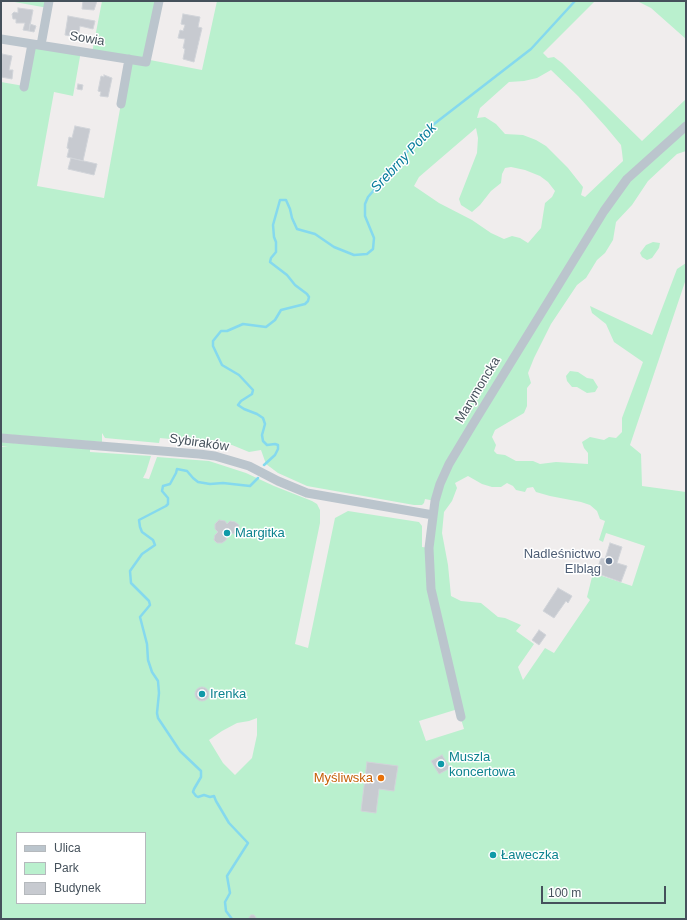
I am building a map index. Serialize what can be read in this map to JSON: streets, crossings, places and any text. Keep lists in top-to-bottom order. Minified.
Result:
{"streets":{"street":["Sowia","Marymoncka","Sybiraków"]},"crossings":[["Marymoncka","Sybiraków"]],"water":["Srebrny Potok"],"places":["Margitka","Nadleśnictwo Elbląg","Irenka","Muszla koncertowa","Myśliwska","Ławeczka"],"legend":["Ulica","Park","Budynek"],"scale_bar":"100 m"}
